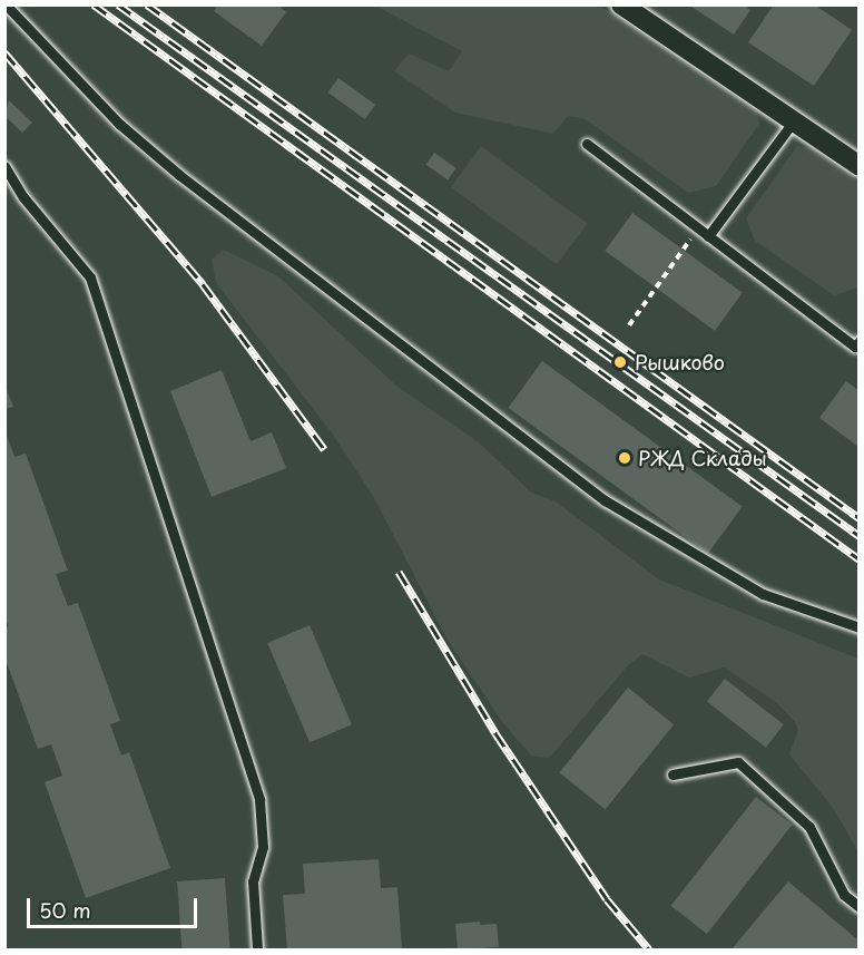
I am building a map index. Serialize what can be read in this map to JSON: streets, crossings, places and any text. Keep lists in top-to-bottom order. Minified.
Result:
{"places":["Рышково","РЖД Склады"],"scale_bar":"50 m"}
